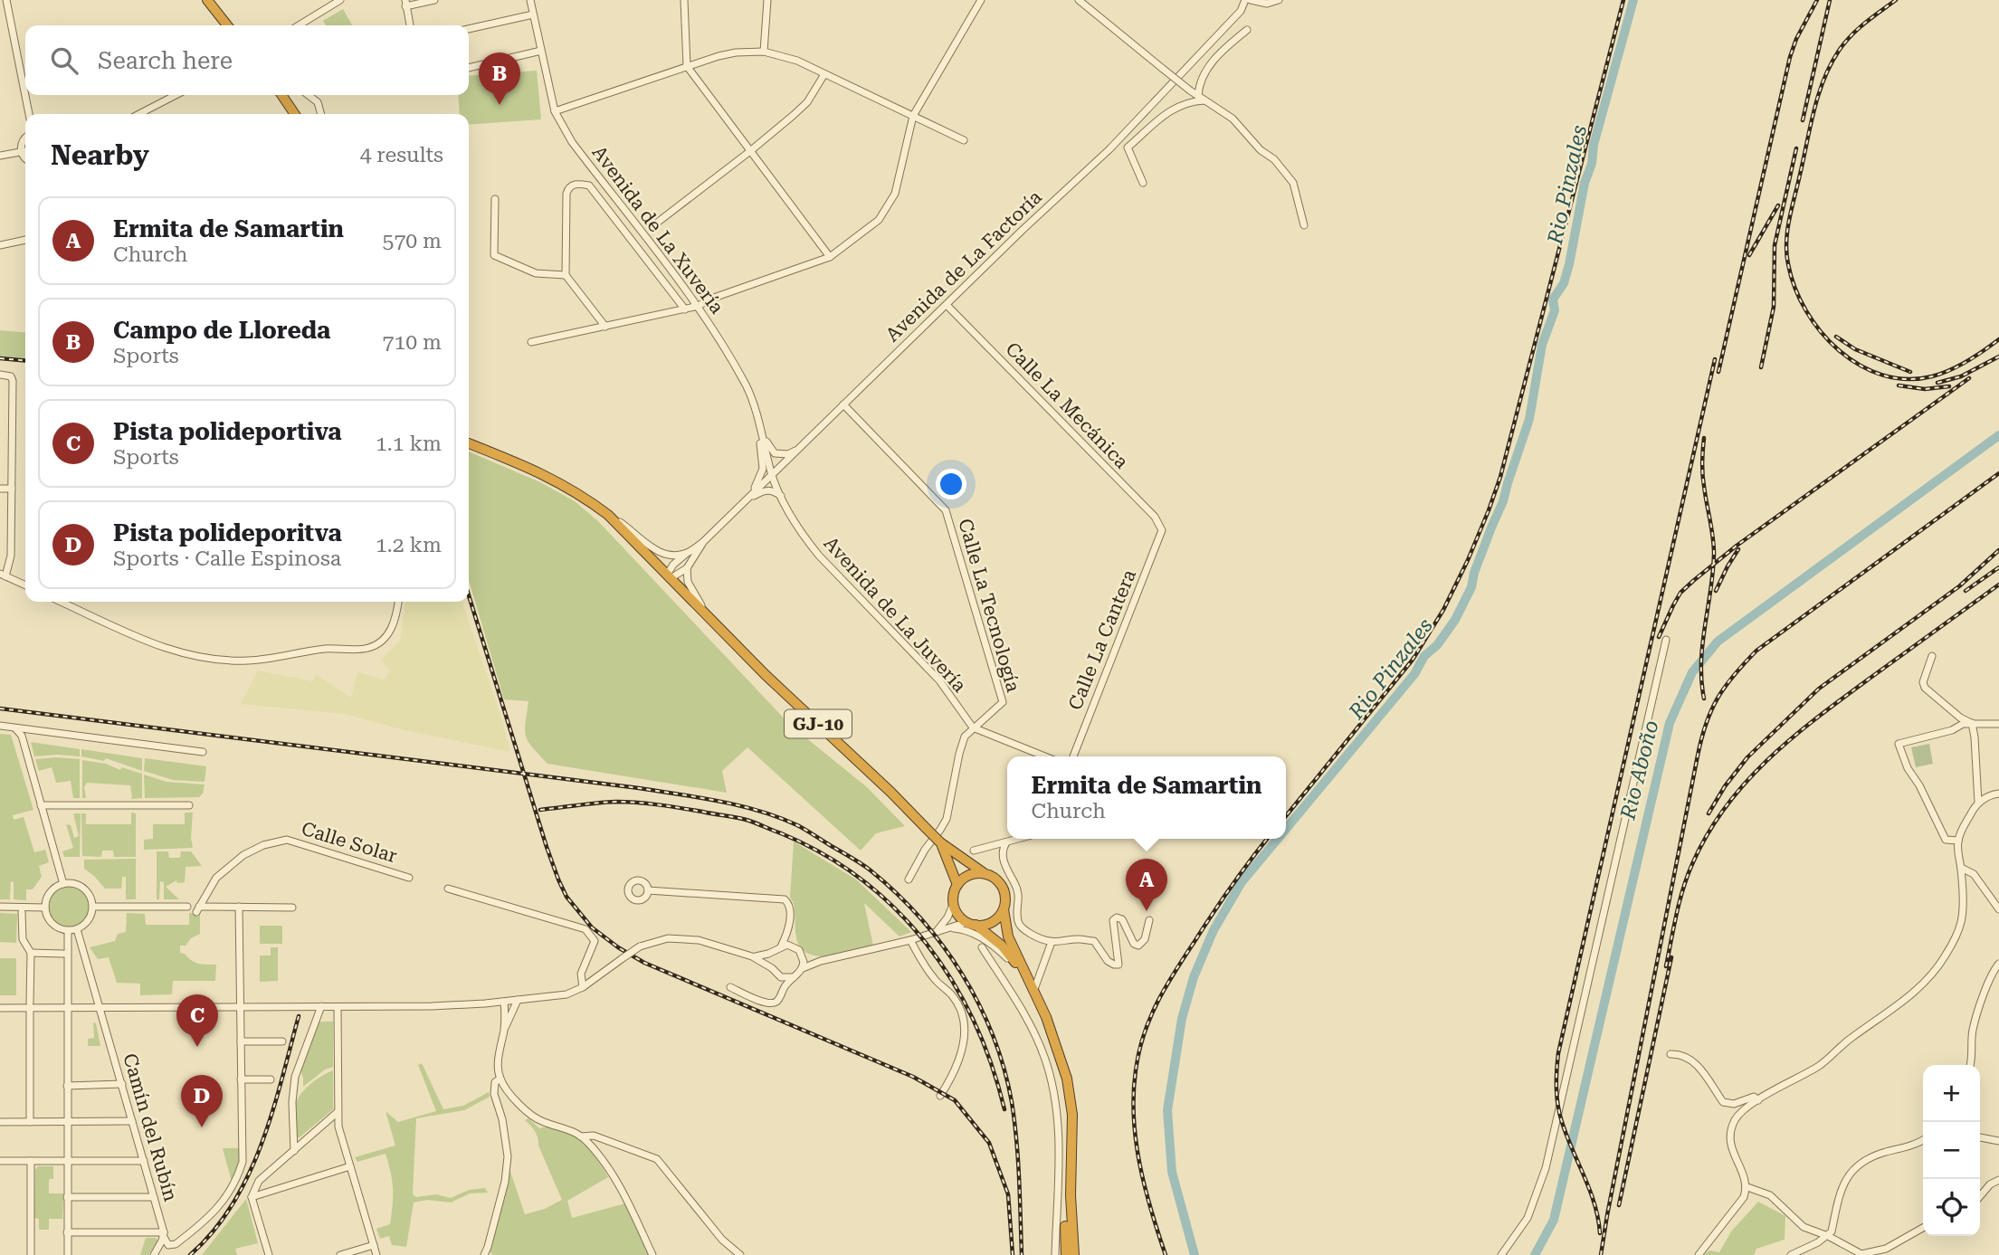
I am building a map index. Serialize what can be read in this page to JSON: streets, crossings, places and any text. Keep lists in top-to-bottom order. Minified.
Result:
{"streets":{"highway":["GJ-10"],"street":["Avenida de La Xuvería","Avenida de La Factoría","Calle La Mecánica","Calle La Tecnología","Avenida de La Juvería","Calle La Cantera","Calle Solar","Camín del Rubín"]},"crossings":[["Avenida de La Xuvería","Avenida de La Factoría"],["Avenida de La Xuvería","Avenida de La Juvería"],["Avenida de La Factoría","Calle La Mecánica"],["Avenida de La Factoría","Calle La Tecnología"],["Avenida de La Factoría","Avenida de La Juvería"],["Avenida de La Factoría","GJ-10"],["Calle La Mecánica","Calle La Cantera"],["Calle La Tecnología","Avenida de La Juvería"]],"water":["Rio Pinzales","Rio Aboño"],"page":{"search":"Search here","pins":["B","A","C","D"],"heading":["Nearby","4 results"],"list":[{"mark":"A","name":"Ermita de Samartin","note":"Church","value":"570 m"},{"mark":"B","name":"Campo de Lloreda","note":"Sports","value":"710 m"},{"mark":"C","name":"Pista polideportiva","note":"Sports","value":"1.1 km"},{"mark":"D","name":"Pista polideporitva","note":"Sports · Calle Espinosa","value":"1.2 km"}],"popup":["Ermita de Samartin","Church"],"map_buttons":["+","−"]}}
